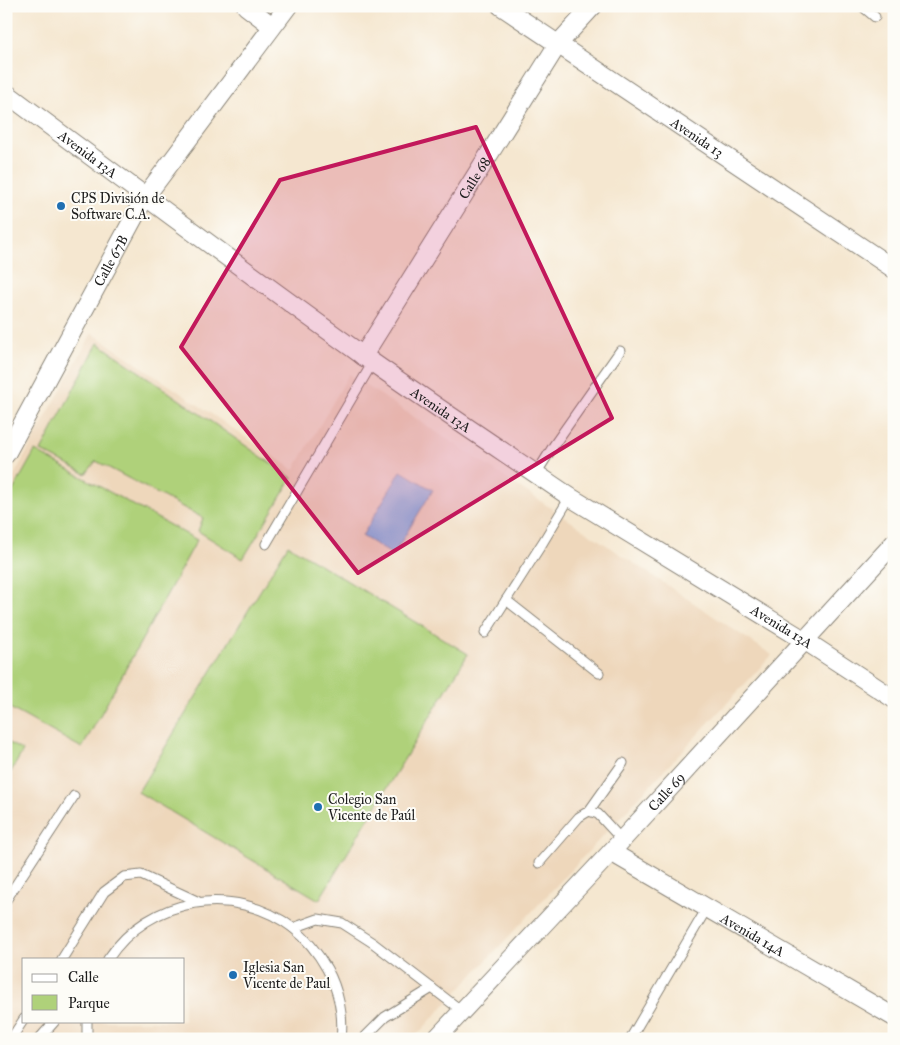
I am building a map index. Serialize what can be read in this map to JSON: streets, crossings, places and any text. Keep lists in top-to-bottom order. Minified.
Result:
{"streets":{"street":["Avenida 13","Avenida 13A","Calle 68","Calle 67B","Calle 69","Avenida 14A"]},"crossings":[["Avenida 13","Calle 68"],["Avenida 13A","Calle 68"],["Avenida 13A","Calle 67B"],["Avenida 13A","Calle 69"],["Calle 69","Avenida 14A"]],"places":["CPS División de Software C.A.","Colegio San Vicente de Paúl","Iglesia San Vicente de Paul"],"legend":["Calle","Parque"]}
